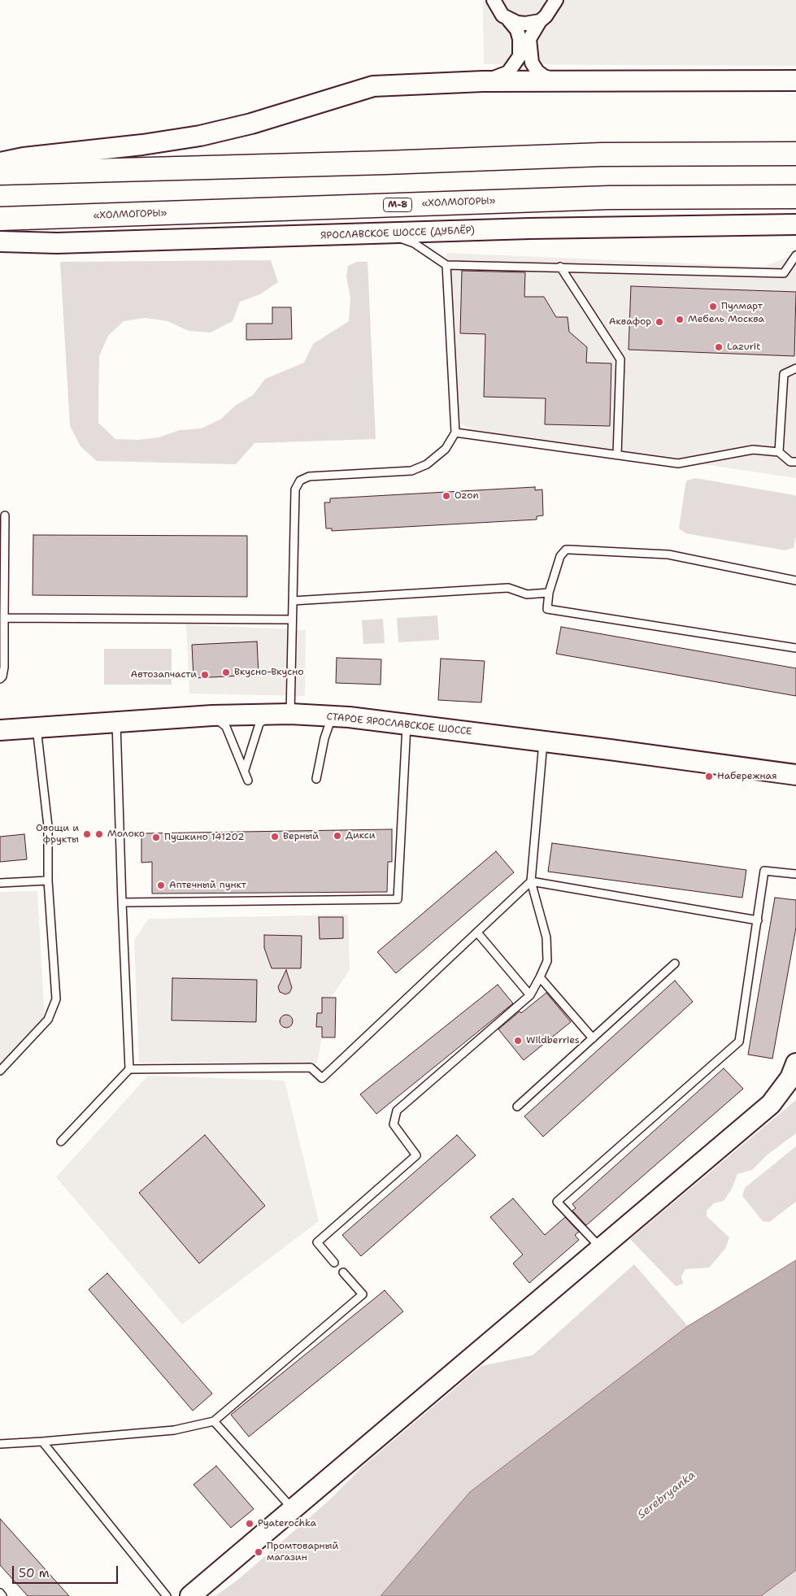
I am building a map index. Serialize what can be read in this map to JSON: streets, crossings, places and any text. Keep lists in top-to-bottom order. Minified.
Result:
{"streets":{"highway":["«ХОЛМОГОРЫ»","М-8"],"street":["ЯРОСЛАВСКОЕ ШОССЕ (ДУБЛЁР)","СТАРОЕ ЯРОСЛАВСКОЕ ШОССЕ"]},"water":["Serebryanka"],"places":["Пулмарт","Мебель Москва","Аквафор","Lazurit","Ozon","Вкусно-Вкусно","Автозапчасти","Набережная","Овощи и фрукты","Молоко","Дикси","Верный","Пушкино 141202","Аптечный пункт","Wildberries","Pyaterochka","Промтоварный магазин"],"scale_bar":"50 m"}
